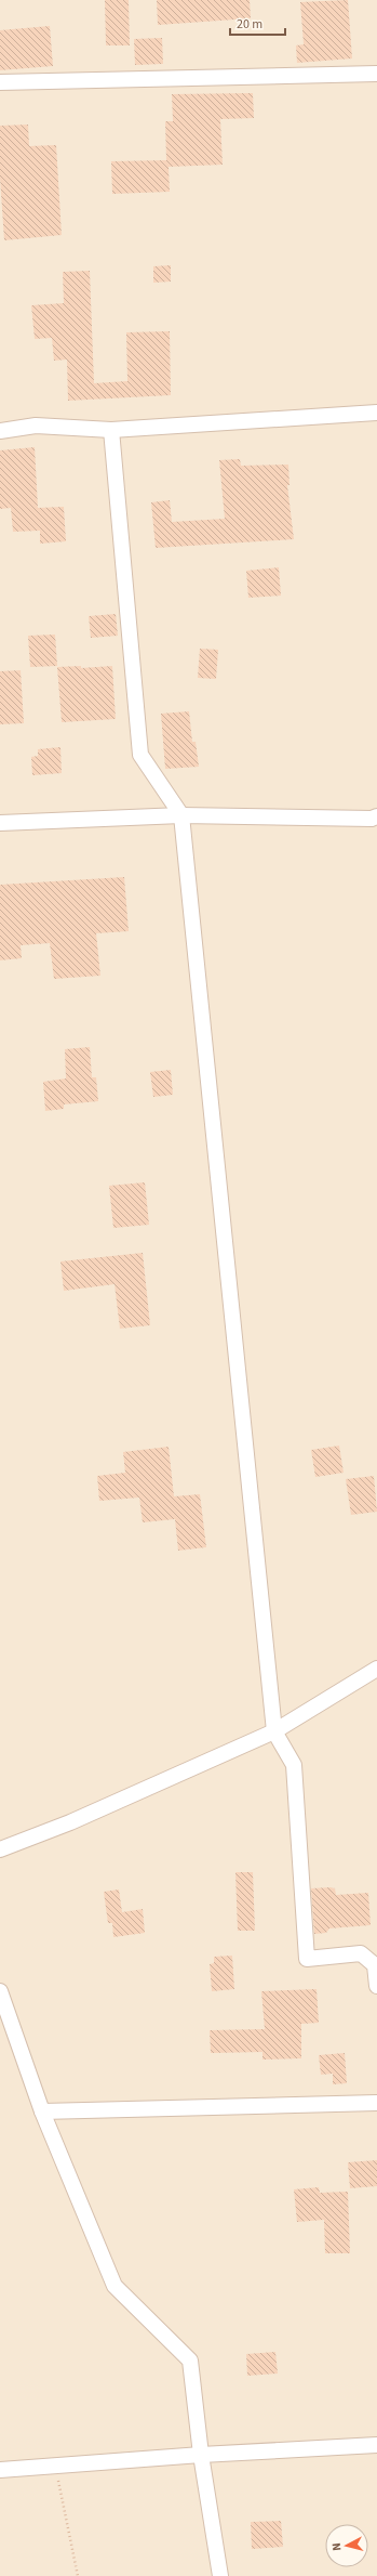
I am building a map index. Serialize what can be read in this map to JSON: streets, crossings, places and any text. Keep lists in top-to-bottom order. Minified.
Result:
{"scale_bar":"20 m","north":"left"}
